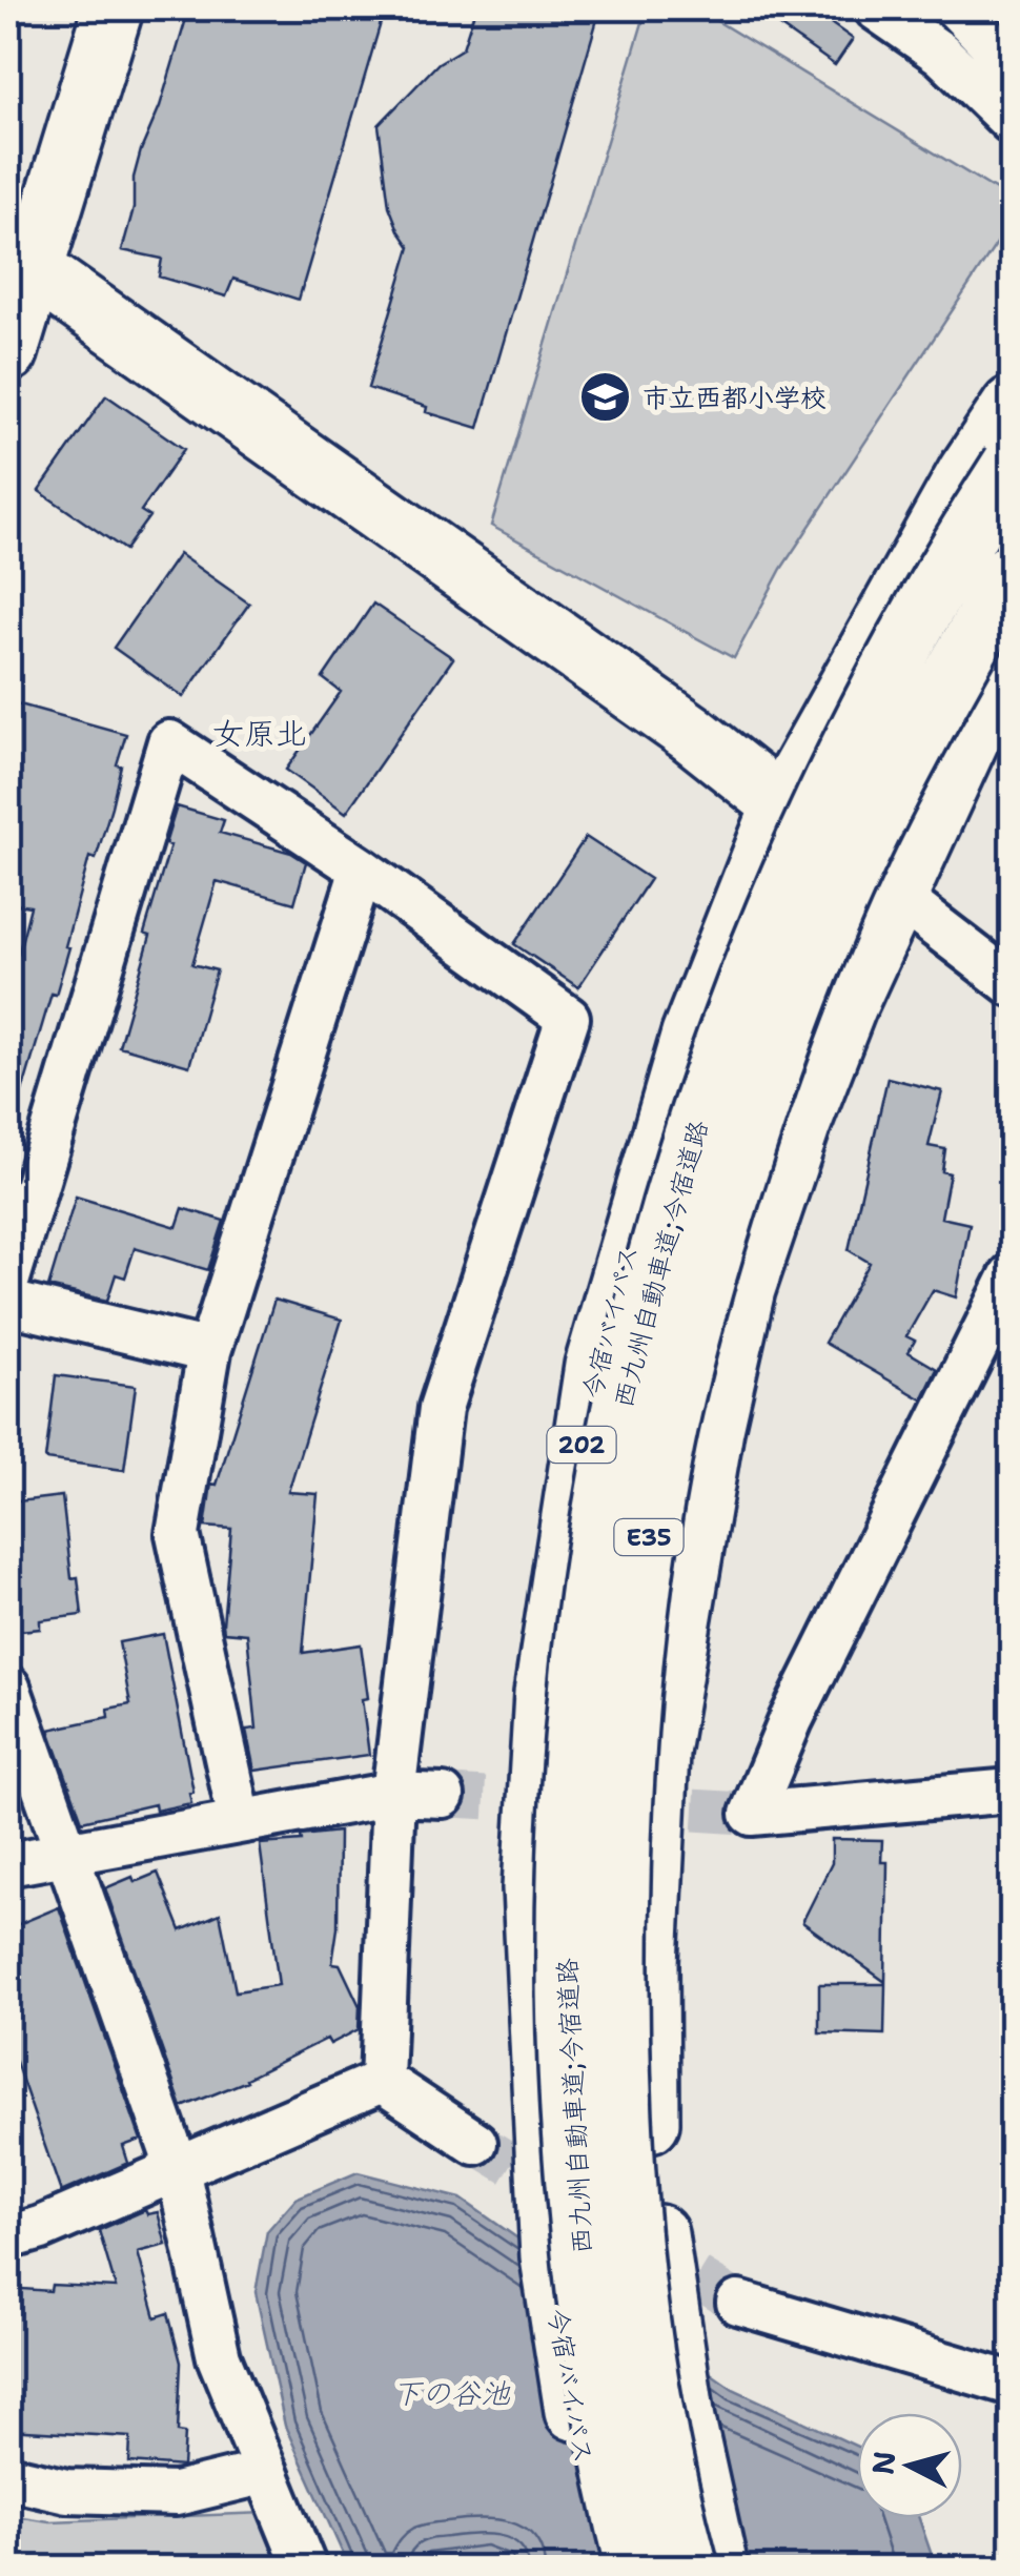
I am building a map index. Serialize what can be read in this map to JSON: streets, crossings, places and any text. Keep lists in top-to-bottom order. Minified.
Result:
{"streets":{"main road":["西九州自動車道;今宿道路","今宿バイパス","202","E35"]},"districts":["女原北"],"water":["下の谷池"],"places":{"school or university":["市立西都小学校"]},"north":"left"}
